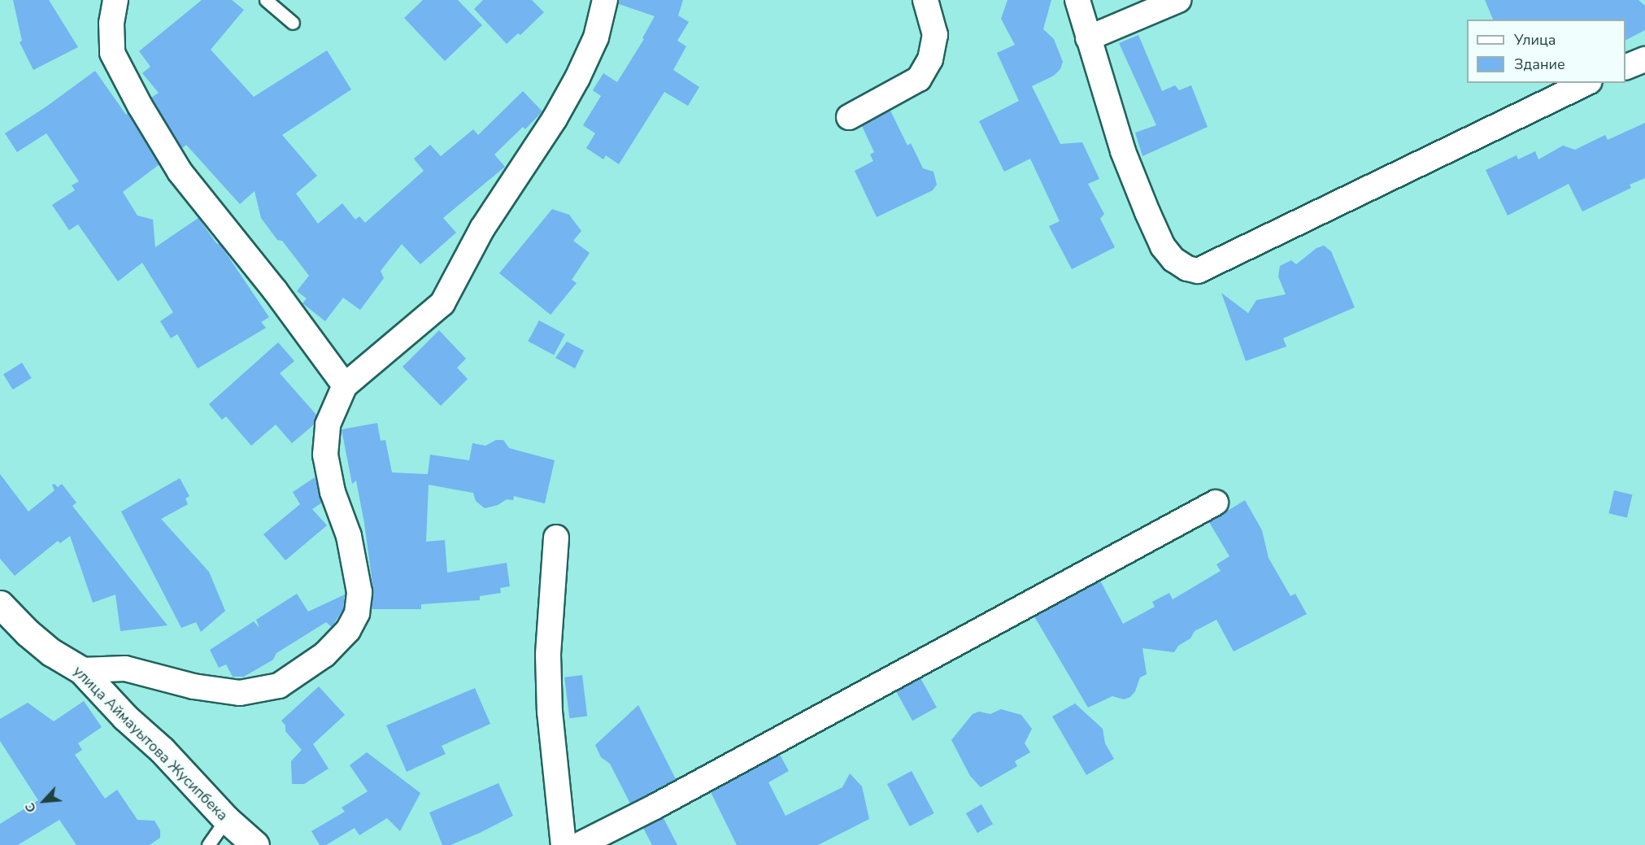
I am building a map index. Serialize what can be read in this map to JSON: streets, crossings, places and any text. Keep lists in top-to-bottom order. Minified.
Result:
{"streets":{"street":["улица Аймауытова Жусипбека"]},"legend":["Улица","Здание"],"north":"bottom left"}
